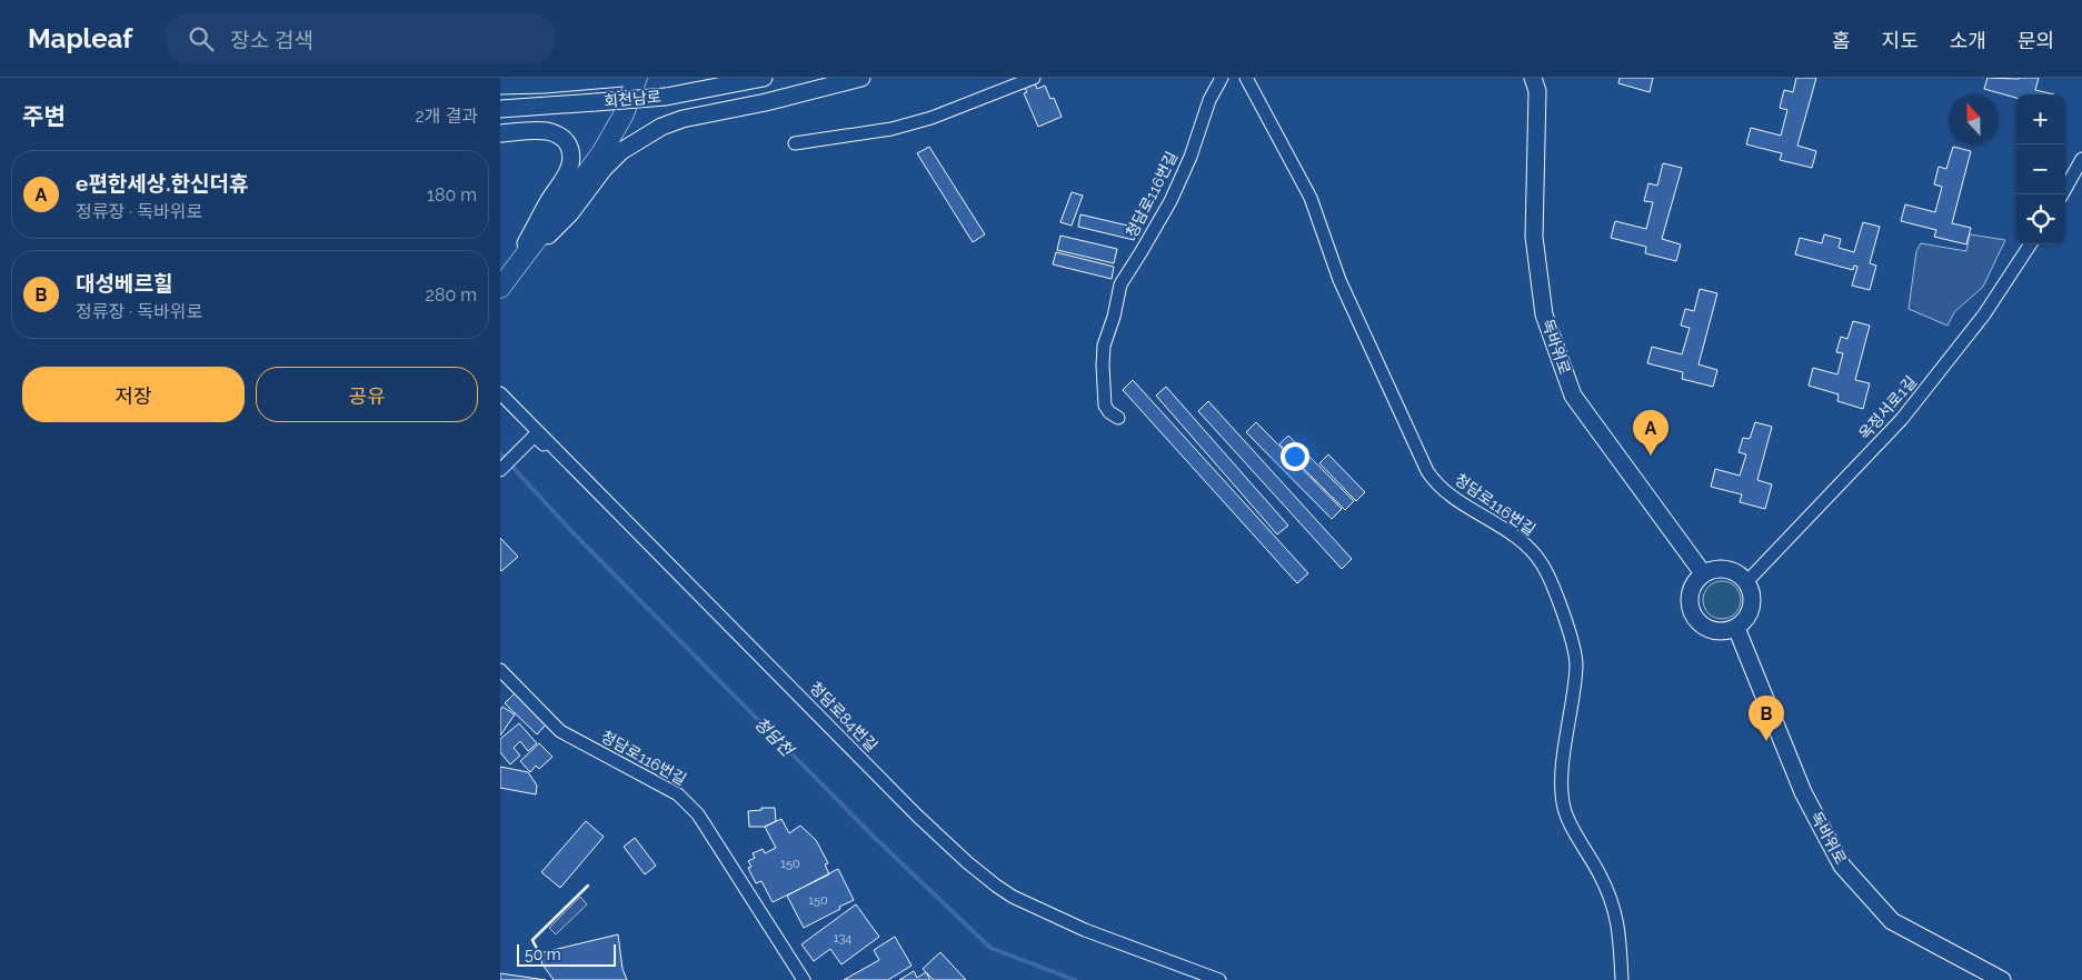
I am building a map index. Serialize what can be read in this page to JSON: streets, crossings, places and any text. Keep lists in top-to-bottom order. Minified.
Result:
{"streets":{"main road":["회천남로","독바위로"],"street":["청담로116번길","옥정서로1길","청담로84번길"]},"crossings":[["독바위로","옥정서로1길"]],"water":["청담천"],"house_numbers":["150","150","134"],"scale_bar":"50 m","north":"top","page":{"header":"Mapleaf","search":"장소 검색","nav":["홈","지도","소개","문의"],"heading":["주변","2개 결과"],"map_buttons":["+","−"],"list":[{"mark":"A","name":"e편한세상.한신더휴","note":"정류장 · 독바위로","value":"180 m"},{"mark":"B","name":"대성베르힐","note":"정류장 · 독바위로","value":"280 m"}],"buttons":["저장","공유"],"pins":["A","B"],"scale":"50 m"}}
